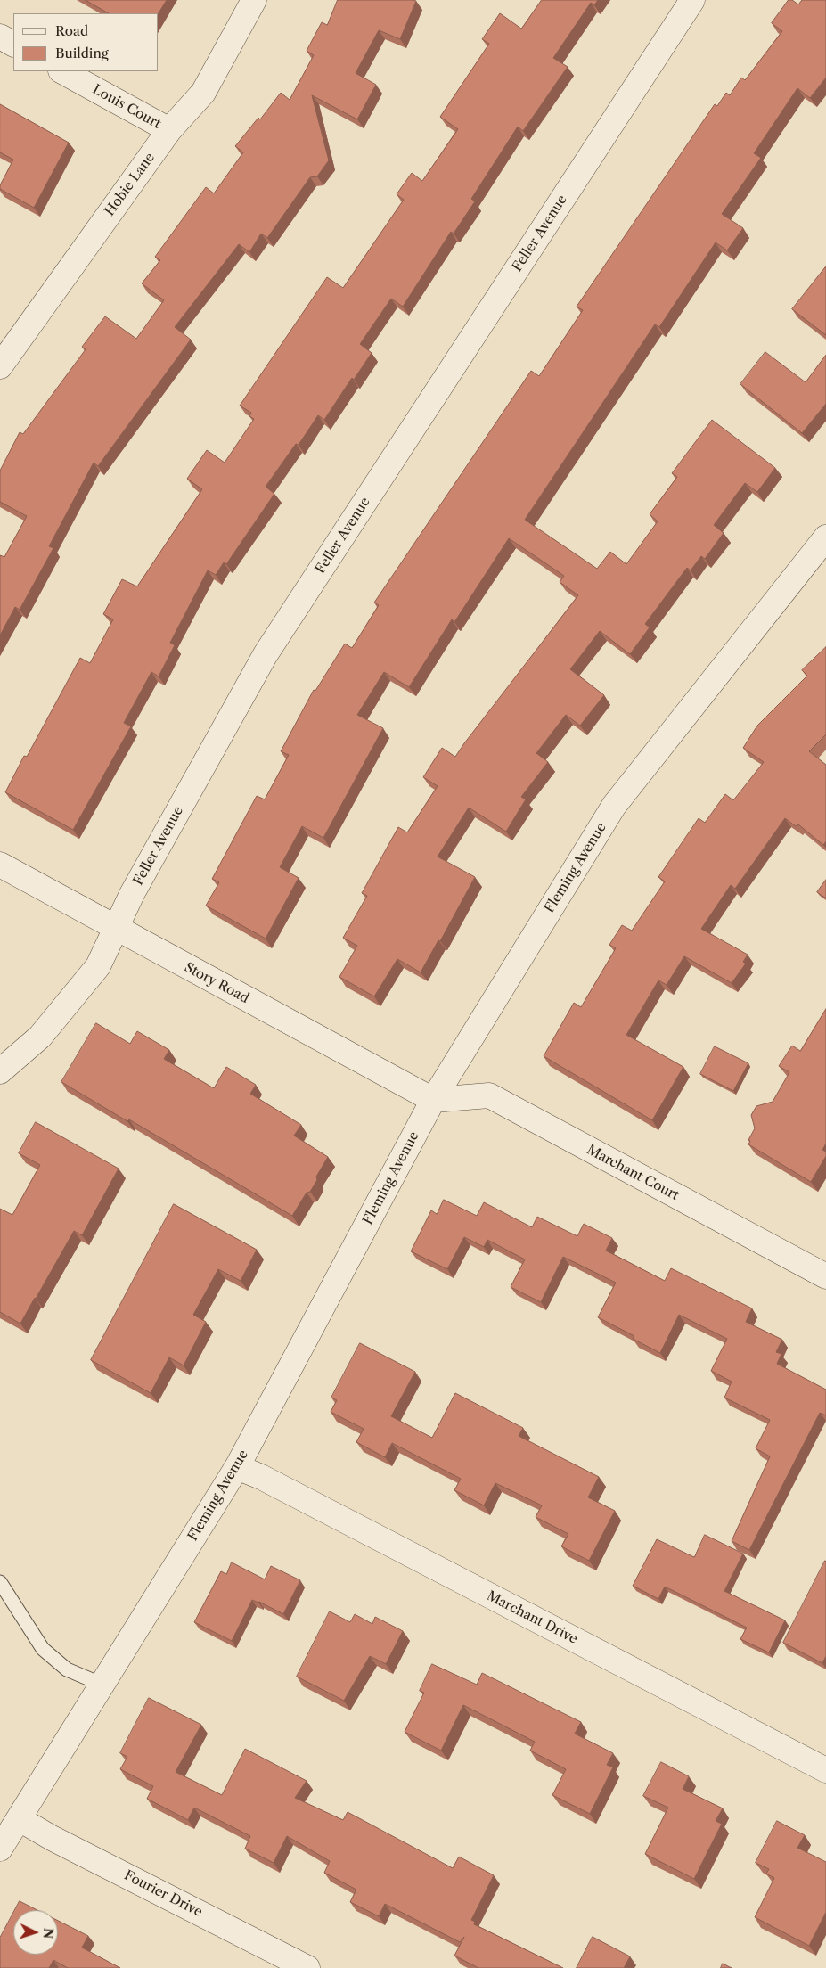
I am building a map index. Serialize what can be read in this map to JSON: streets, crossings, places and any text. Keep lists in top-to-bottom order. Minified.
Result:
{"streets":{"street":["Louis Court","Hobie Lane","Feller Avenue","Fleming Avenue","Story Road","Marchant Court","Marchant Drive","Fourier Drive"]},"crossings":[["Louis Court","Hobie Lane"],["Feller Avenue","Story Road"],["Fleming Avenue","Story Road"],["Fleming Avenue","Marchant Court"],["Fleming Avenue","Marchant Drive"],["Fleming Avenue","Fourier Drive"],["Story Road","Marchant Court"]],"legend":["Road","Building"],"north":"right"}
